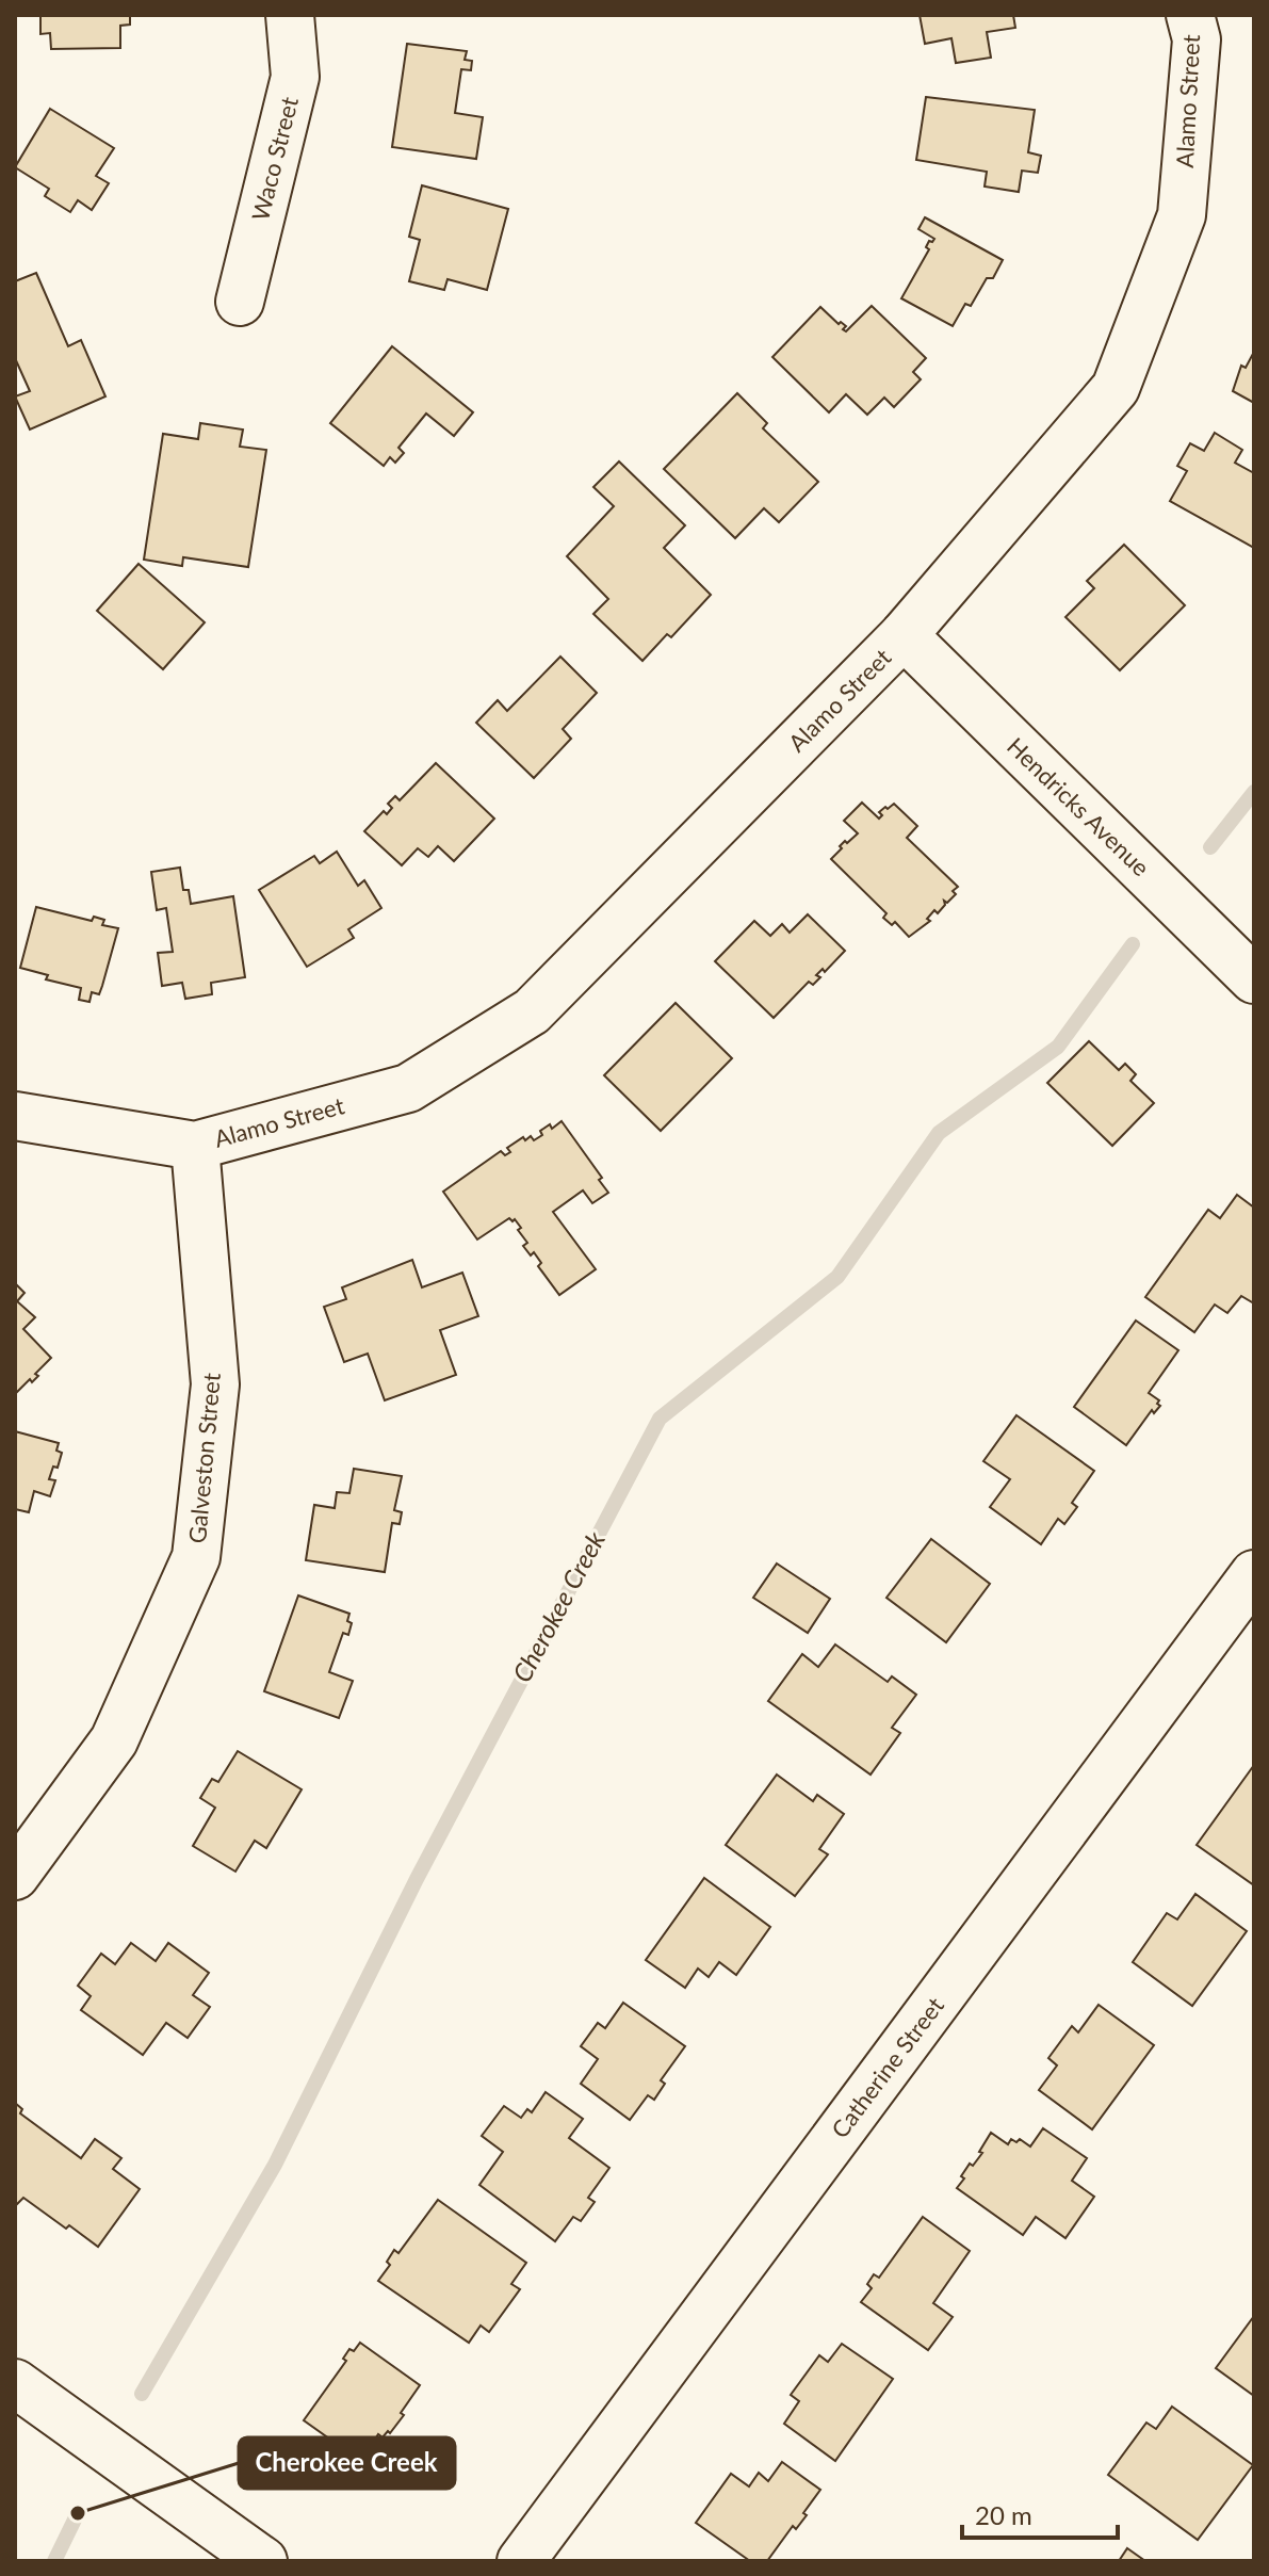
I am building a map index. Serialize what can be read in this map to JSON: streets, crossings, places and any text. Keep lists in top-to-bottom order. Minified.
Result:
{"streets":{"street":["Alamo Street","Waco Street","Hendricks Avenue","Galveston Street","Catherine Street"]},"crossings":[["Alamo Street","Hendricks Avenue"],["Alamo Street","Galveston Street"]],"water":["Cherokee Creek"],"places":["Cherokee Creek"],"scale_bar":"20 m"}
